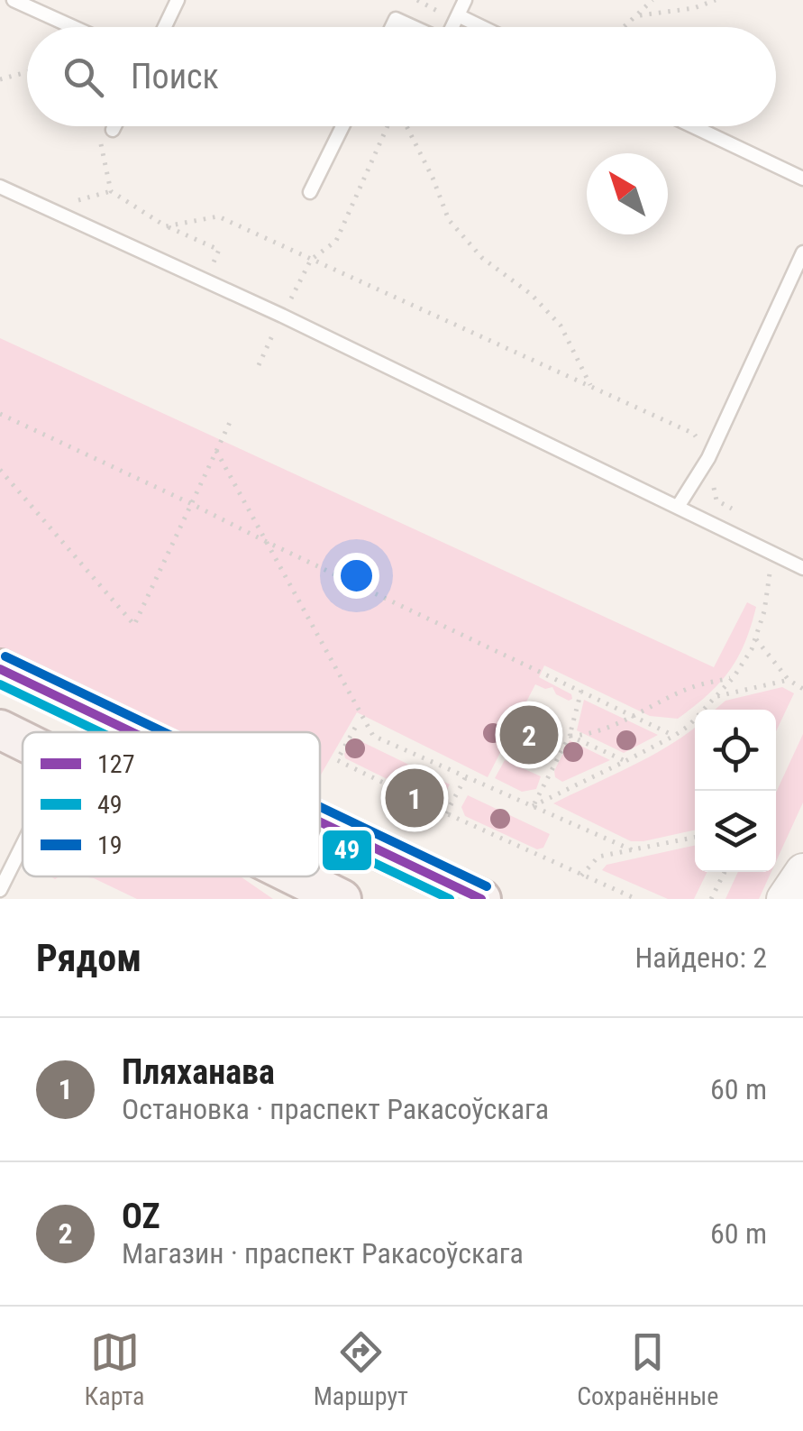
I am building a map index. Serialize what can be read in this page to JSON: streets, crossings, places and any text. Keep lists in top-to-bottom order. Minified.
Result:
{"lines":["transit line 19","transit line 127","transit line 49"],"legend":["127","49","19"],"north":"top left","page":{"search":"Поиск","pins":["2","1"],"heading":["Рядом","Найдено: 2"],"list":[{"mark":"1","name":"Пляханава","note":"Остановка · праспект Ракасоўскага","value":"60 m"},{"mark":"2","name":"OZ","note":"Магазин · праспект Ракасоўскага","value":"60 m"}],"nav":["Карта","Маршрут","Сохранённые"]}}
